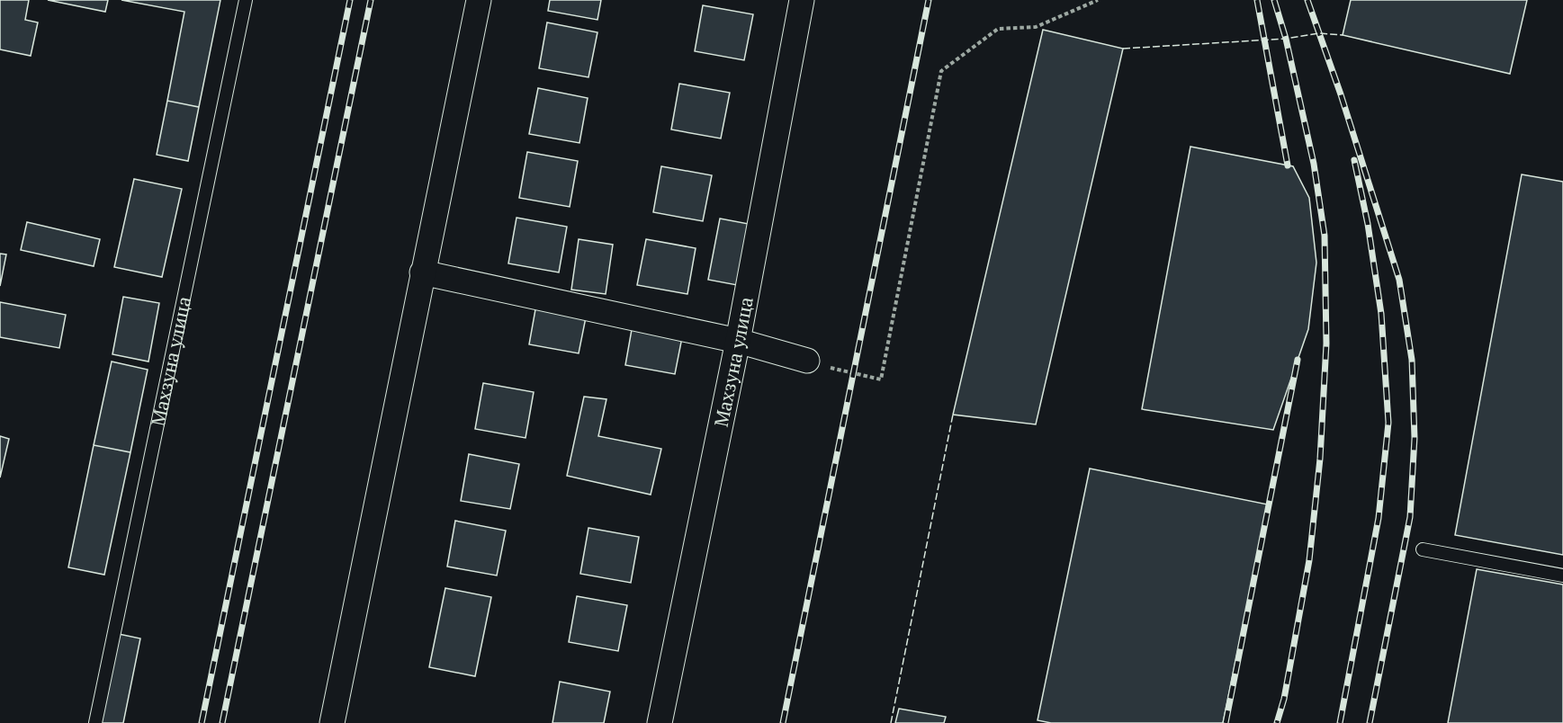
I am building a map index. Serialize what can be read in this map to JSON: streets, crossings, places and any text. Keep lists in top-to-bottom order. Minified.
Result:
{"streets":{"street":["Махзуна улица"]}}
